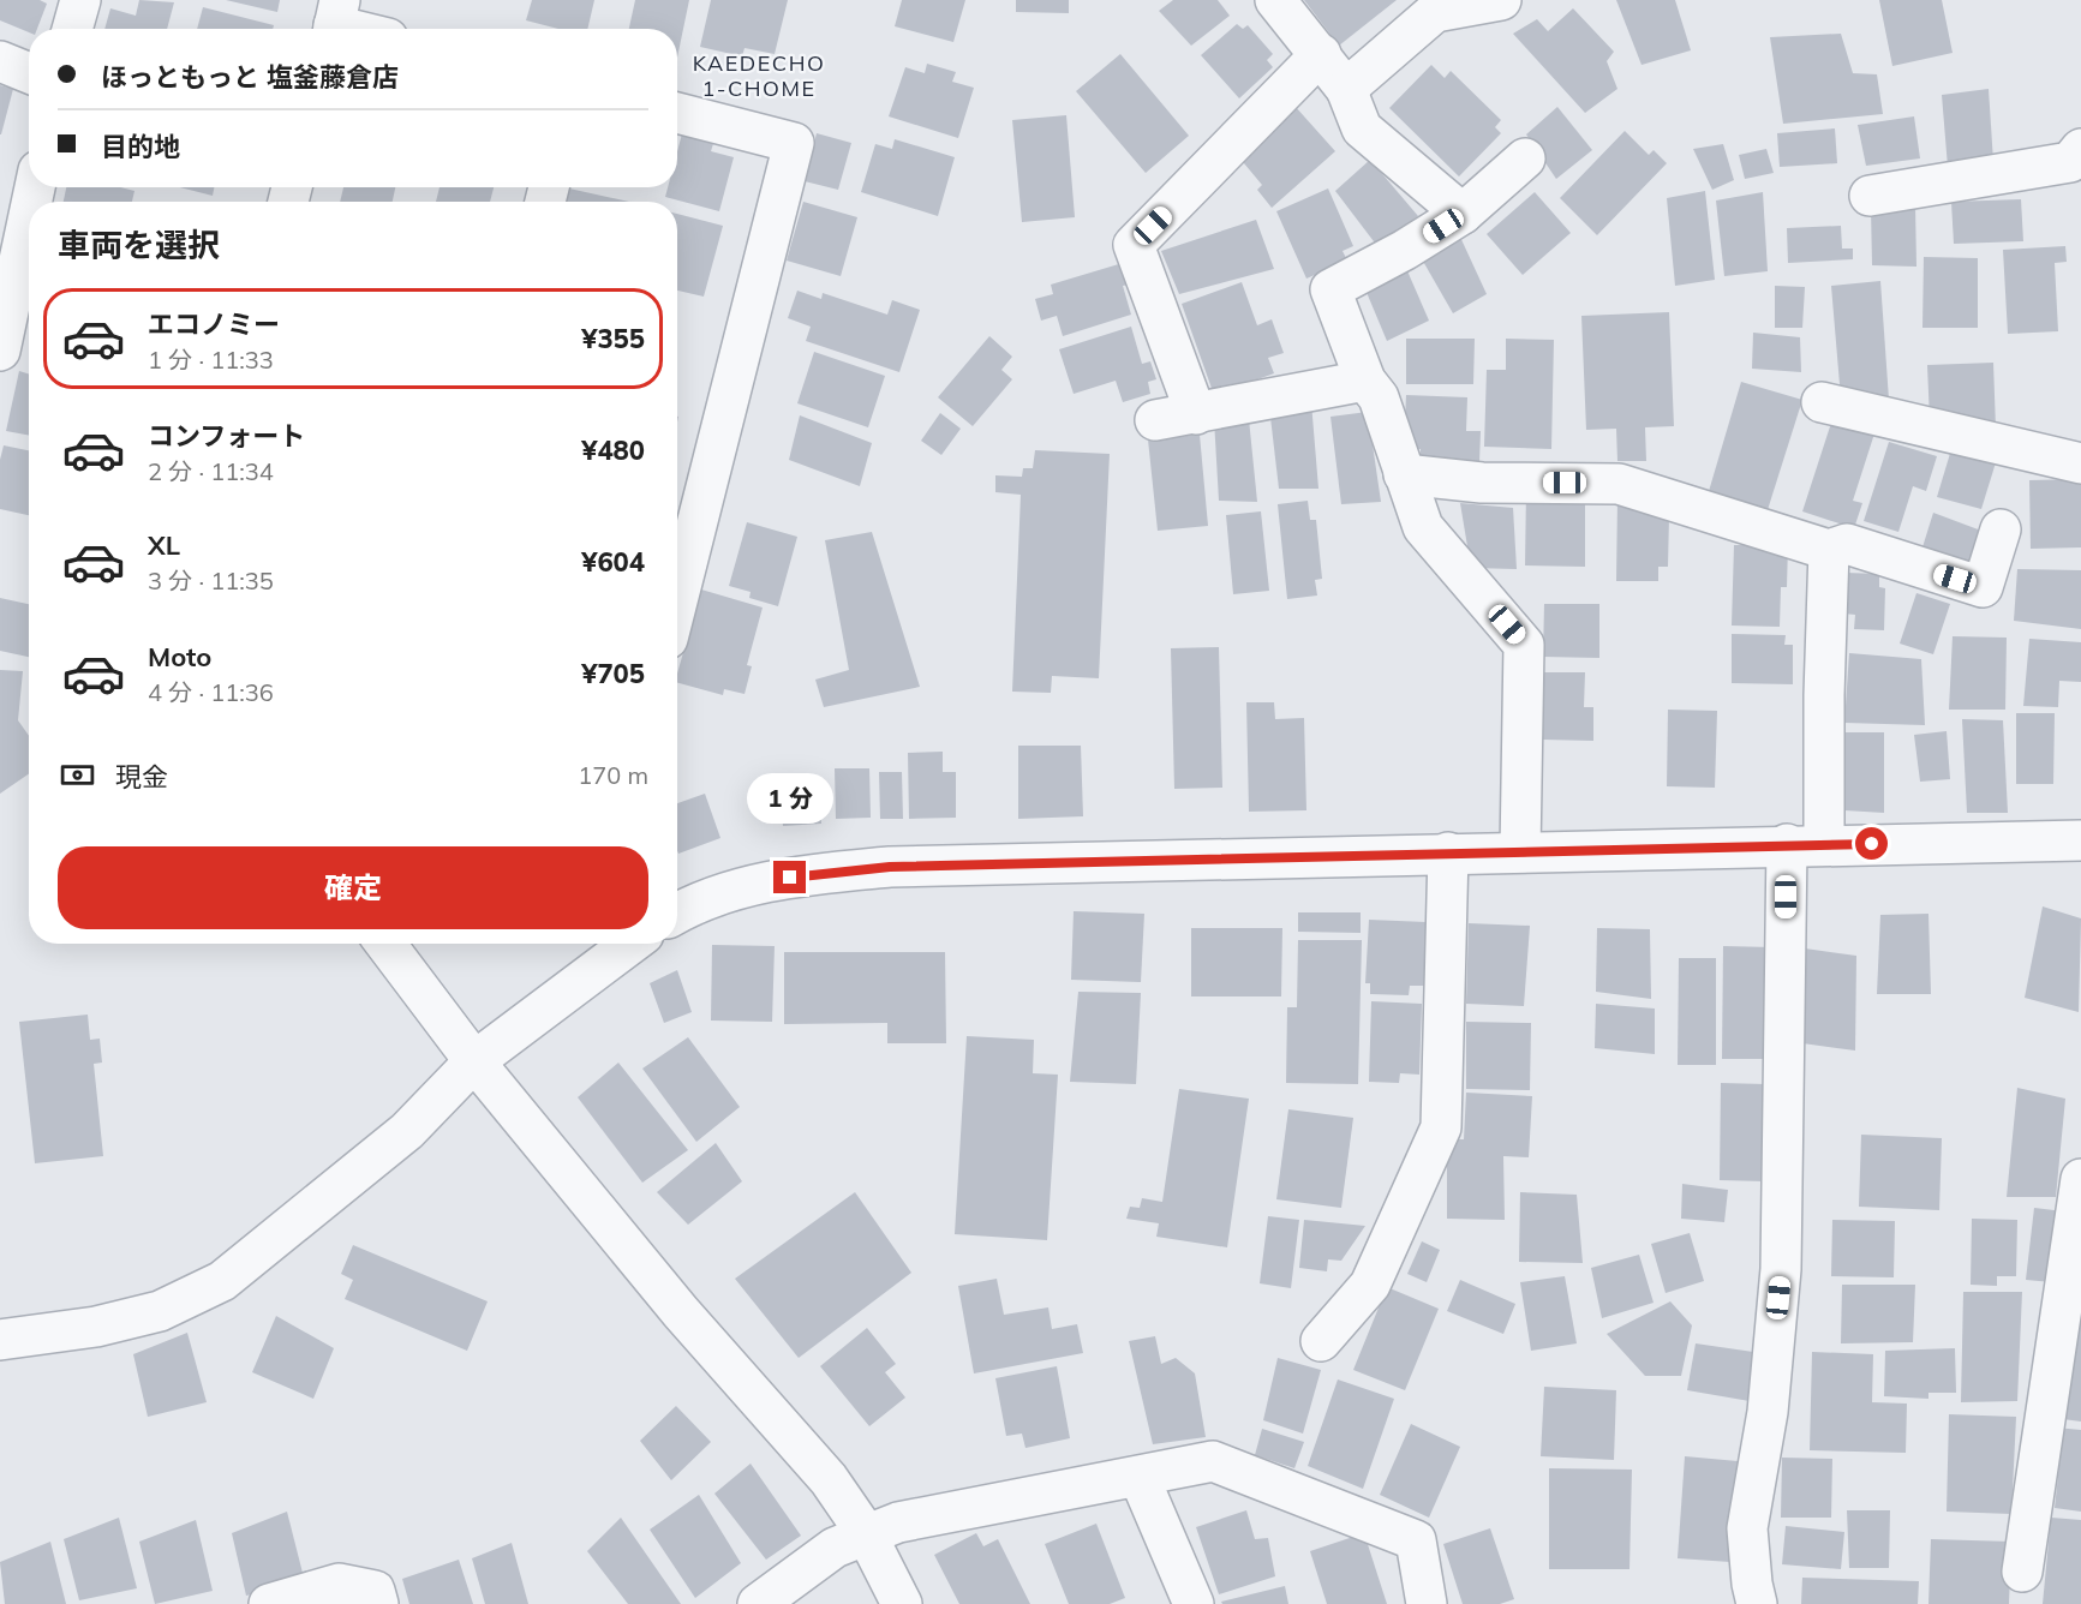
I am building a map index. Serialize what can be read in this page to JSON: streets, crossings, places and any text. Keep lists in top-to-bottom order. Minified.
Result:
{"districts":["KAEDECHO 1-CHOME"],"page":{"banner":["ほっともっと 塩釜藤倉店","目的地"],"heading":"車両を選択","list":[{"name":"エコノミー","note":"1 分 · 11:33","value":"¥355"},{"name":"コンフォート","note":"2 分 · 11:34","value":"¥480"},{"name":"XL","note":"3 分 · 11:35","value":"¥604"},{"name":"Moto","note":"4 分 · 11:36","value":"¥705"}],"pay":["現金","170 m"],"bubble":"1 分","buttons":"確定"}}
